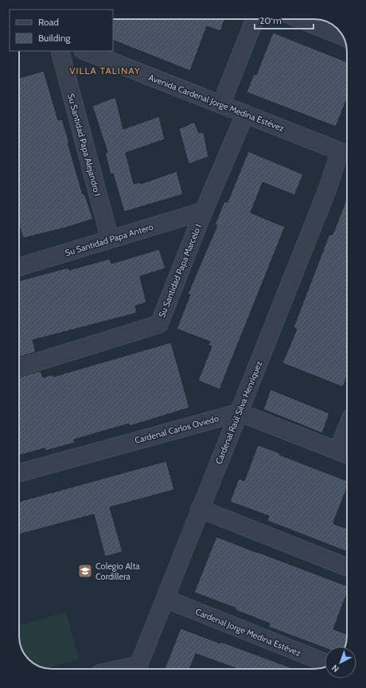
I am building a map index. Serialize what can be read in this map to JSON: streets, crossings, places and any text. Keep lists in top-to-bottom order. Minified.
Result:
{"streets":{"street":["Avenida Cardenal Jorge Medina Estévez","Su Santidad Papa Alejandro I","Su Santidad Papa Antero","Su Santidad Papa Marcelo I","Cardenal Raúl Silva Henríquez","Cardenal Carlos Oviedo","Cardenal Jorge Medina Estévez"]},"crossings":[["Avenida Cardenal Jorge Medina Estévez","Su Santidad Papa Marcelo I"],["Avenida Cardenal Jorge Medina Estévez","Cardenal Raúl Silva Henríquez"],["Su Santidad Papa Alejandro I","Su Santidad Papa Antero"],["Su Santidad Papa Antero","Su Santidad Papa Marcelo I"],["Cardenal Raúl Silva Henríquez","Cardenal Carlos Oviedo"],["Cardenal Raúl Silva Henríquez","Cardenal Jorge Medina Estévez"]],"districts":["VILLA TALINAY"],"places":{"school or university":["Colegio Alta Cordillera"]},"legend":["Road","Building"],"scale_bar":"20 m","north":"bottom left"}
